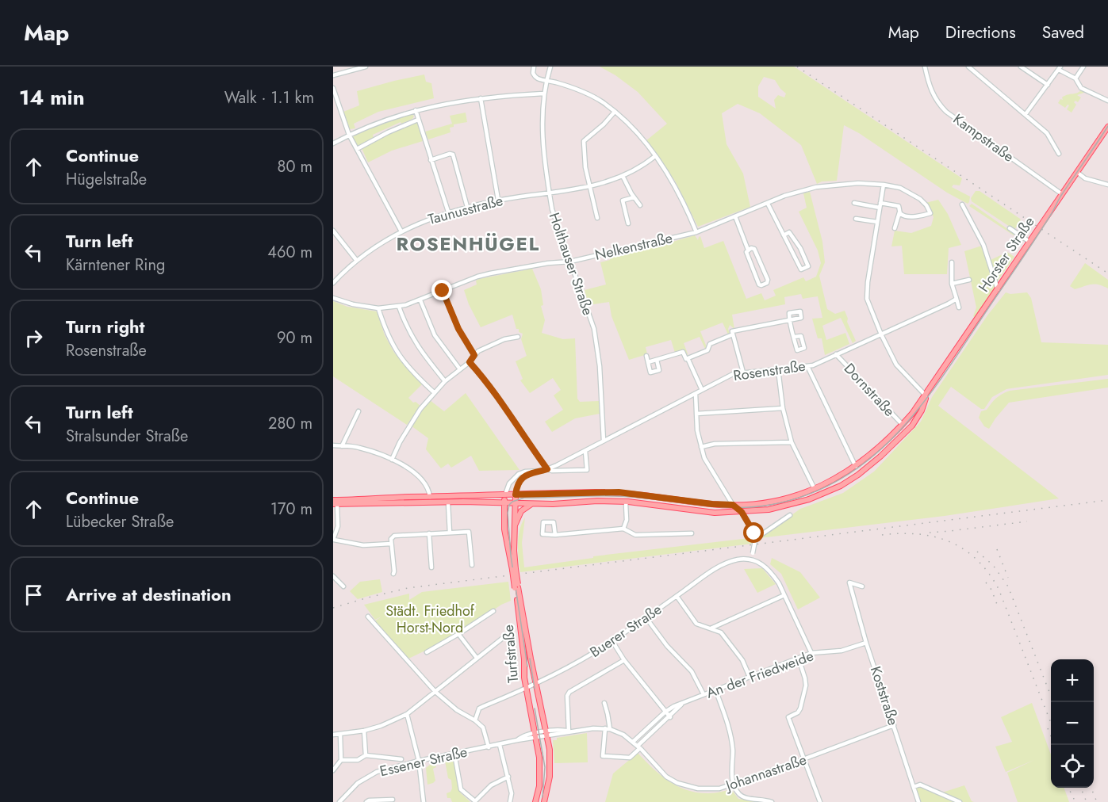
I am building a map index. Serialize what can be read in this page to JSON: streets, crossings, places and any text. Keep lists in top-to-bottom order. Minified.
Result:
{"streets":{"main road":["Horster Straße","Turfstraße"],"street":["Kampstraße","Taunusstraße","Nelkenstraße","Holthauser Straße","Rosenstraße","Dornstraße","Buerer Straße","An der Friedweide","Koststraße","Essener Straße","Johannastraße"]},"crossings":[["Kampstraße","Horster Straße"],["Taunusstraße","Holthauser Straße"],["Nelkenstraße","Holthauser Straße"],["Holthauser Straße","Rosenstraße"],["Rosenstraße","Dornstraße"],["Rosenstraße","Turfstraße"],["Buerer Straße","Turfstraße"],["Turfstraße","Essener Straße"],["Turfstraße","Johannastraße"],["An der Friedweide","Koststraße"],["An der Friedweide","Johannastraße"],["Koststraße","Johannastraße"],["Essener Straße","Johannastraße"]],"districts":["ROSENHÜGEL"],"parks":["Städt. Friedhof Horst-Nord"],"page":{"header":"Map","nav":["Map","Directions","Saved"],"heading":["14 min","Walk · 1.1 km"],"list":[["Continue","Hügelstraße","80 m"],["Turn left","Kärntener Ring","460 m"],["Turn right","Rosenstraße","90 m"],["Turn left","Stralsunder Straße","280 m"],["Continue","Lübecker Straße","170 m"],"Arrive at destination"],"map_buttons":["+","−"]}}
